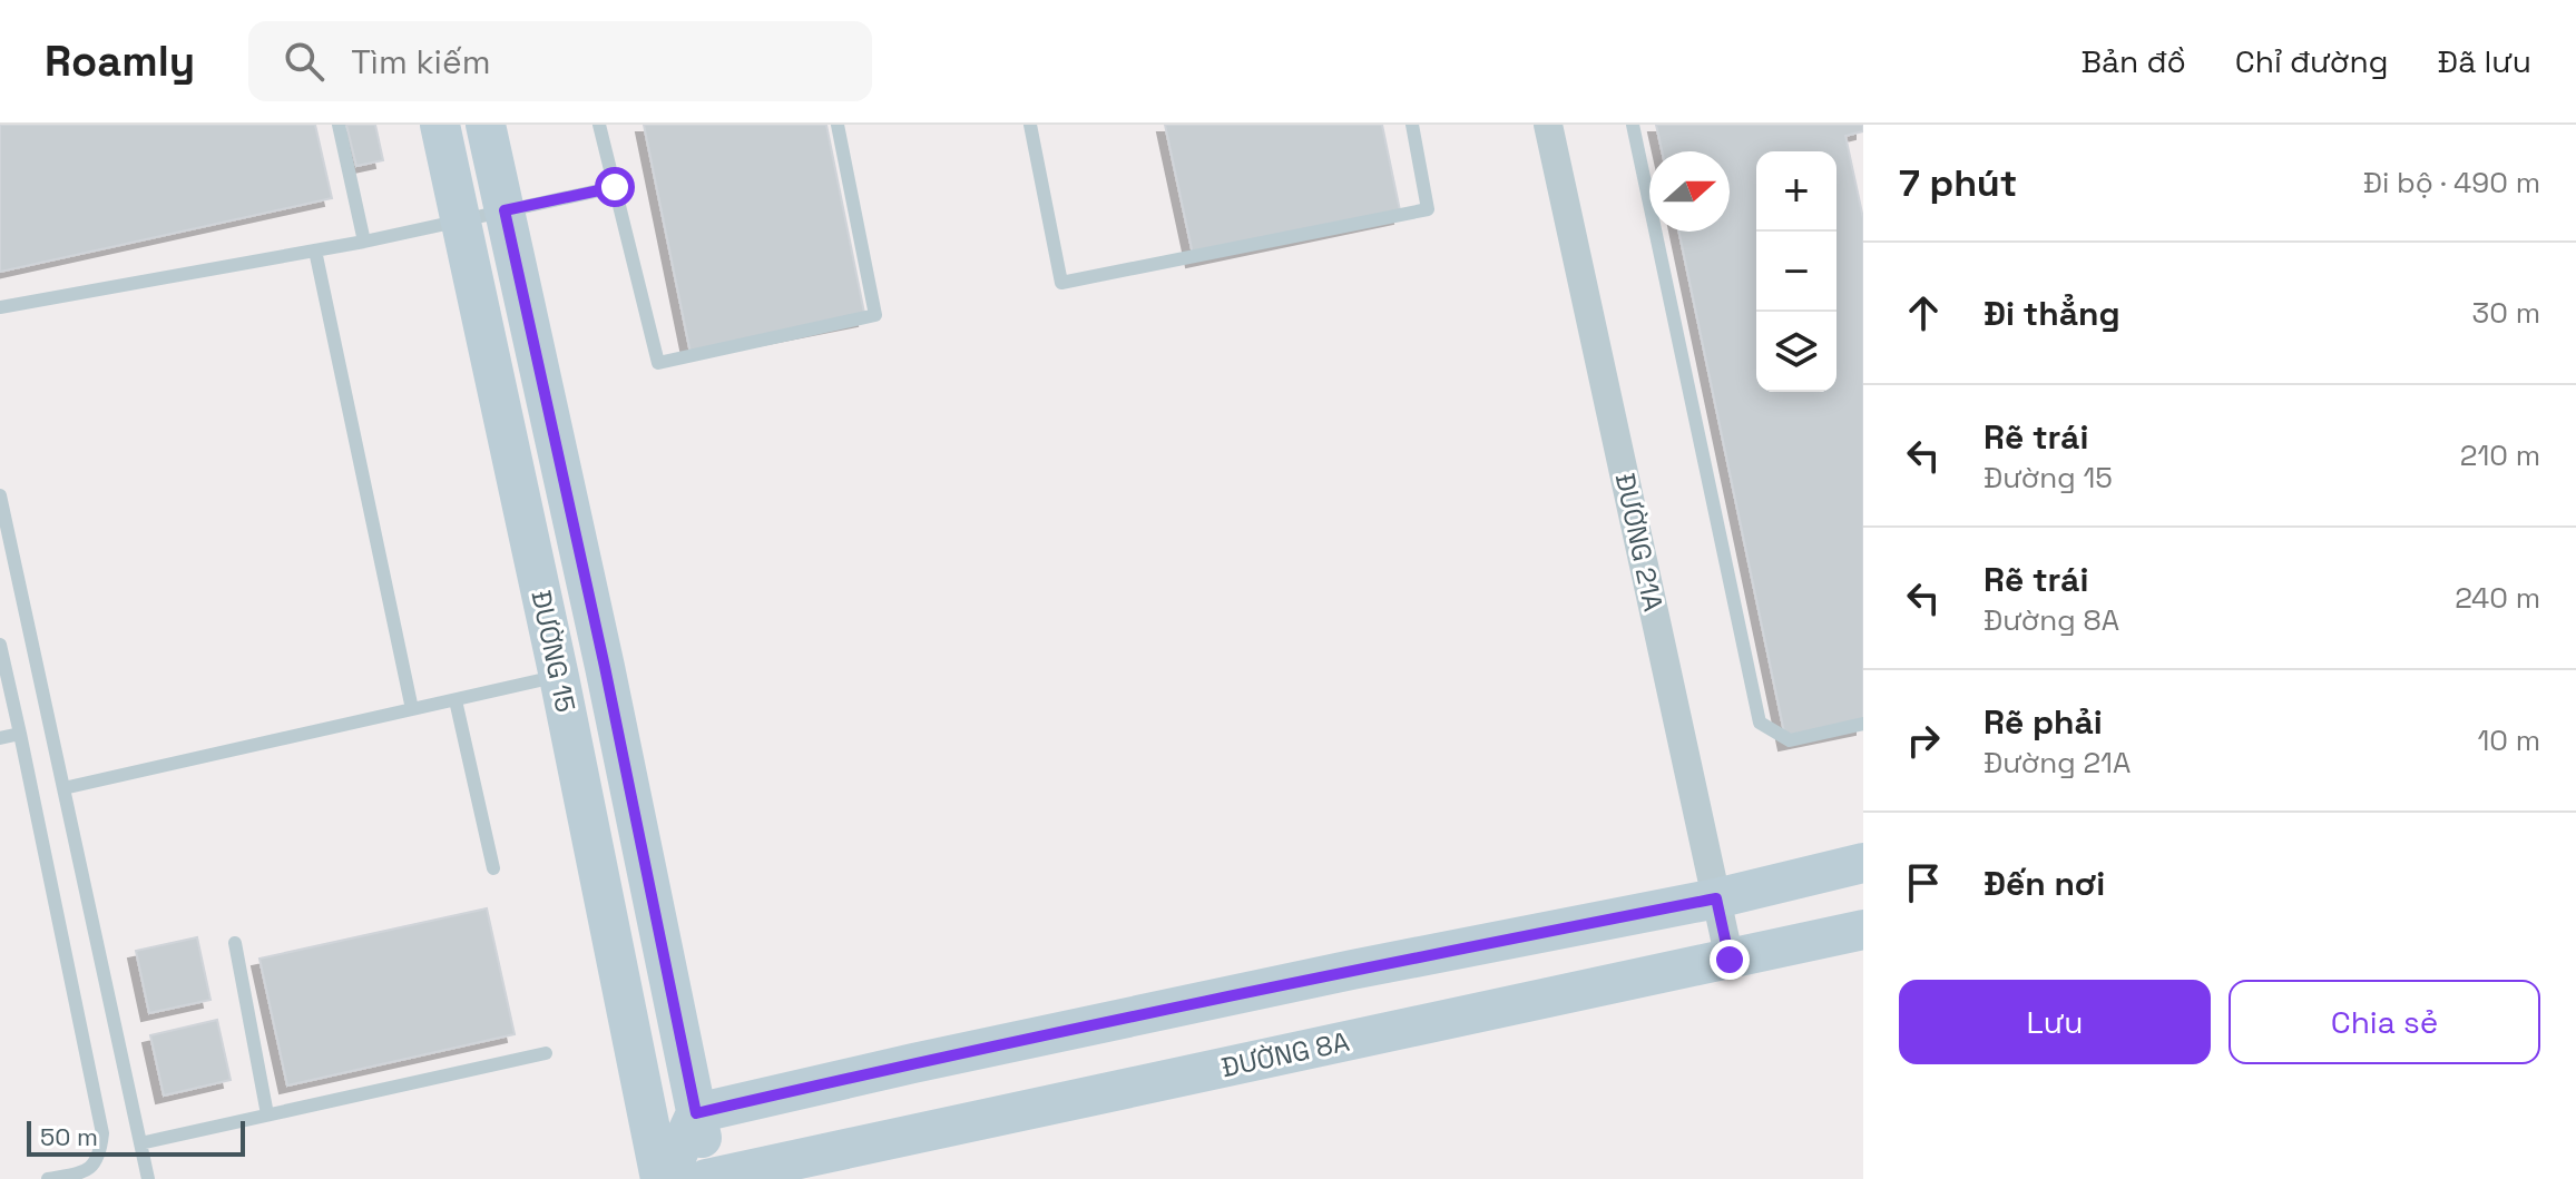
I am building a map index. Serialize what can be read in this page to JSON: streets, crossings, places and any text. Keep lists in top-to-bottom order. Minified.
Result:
{"streets":{"street":["ĐƯỜNG 21A","ĐƯỜNG 15","ĐƯỜNG 8A"]},"crossings":[["ĐƯỜNG 21A","ĐƯỜNG 8A"],["ĐƯỜNG 15","ĐƯỜNG 8A"]],"scale_bar":"50 m","north":"right","page":{"header":"Roamly","search":"Tìm kiếm","nav":["Bản đồ","Chỉ đường","Đã lưu"],"heading":["7 phút","Đi bộ · 490 m"],"map_buttons":["+","−"],"list":[["Đi thẳng","30 m"],["Rẽ trái","Đường 15","210 m"],["Rẽ trái","Đường 8A","240 m"],["Rẽ phải","Đường 21A","10 m"],"Đến nơi"],"buttons":["Lưu","Chia sẻ"],"scale":"50 m"}}
